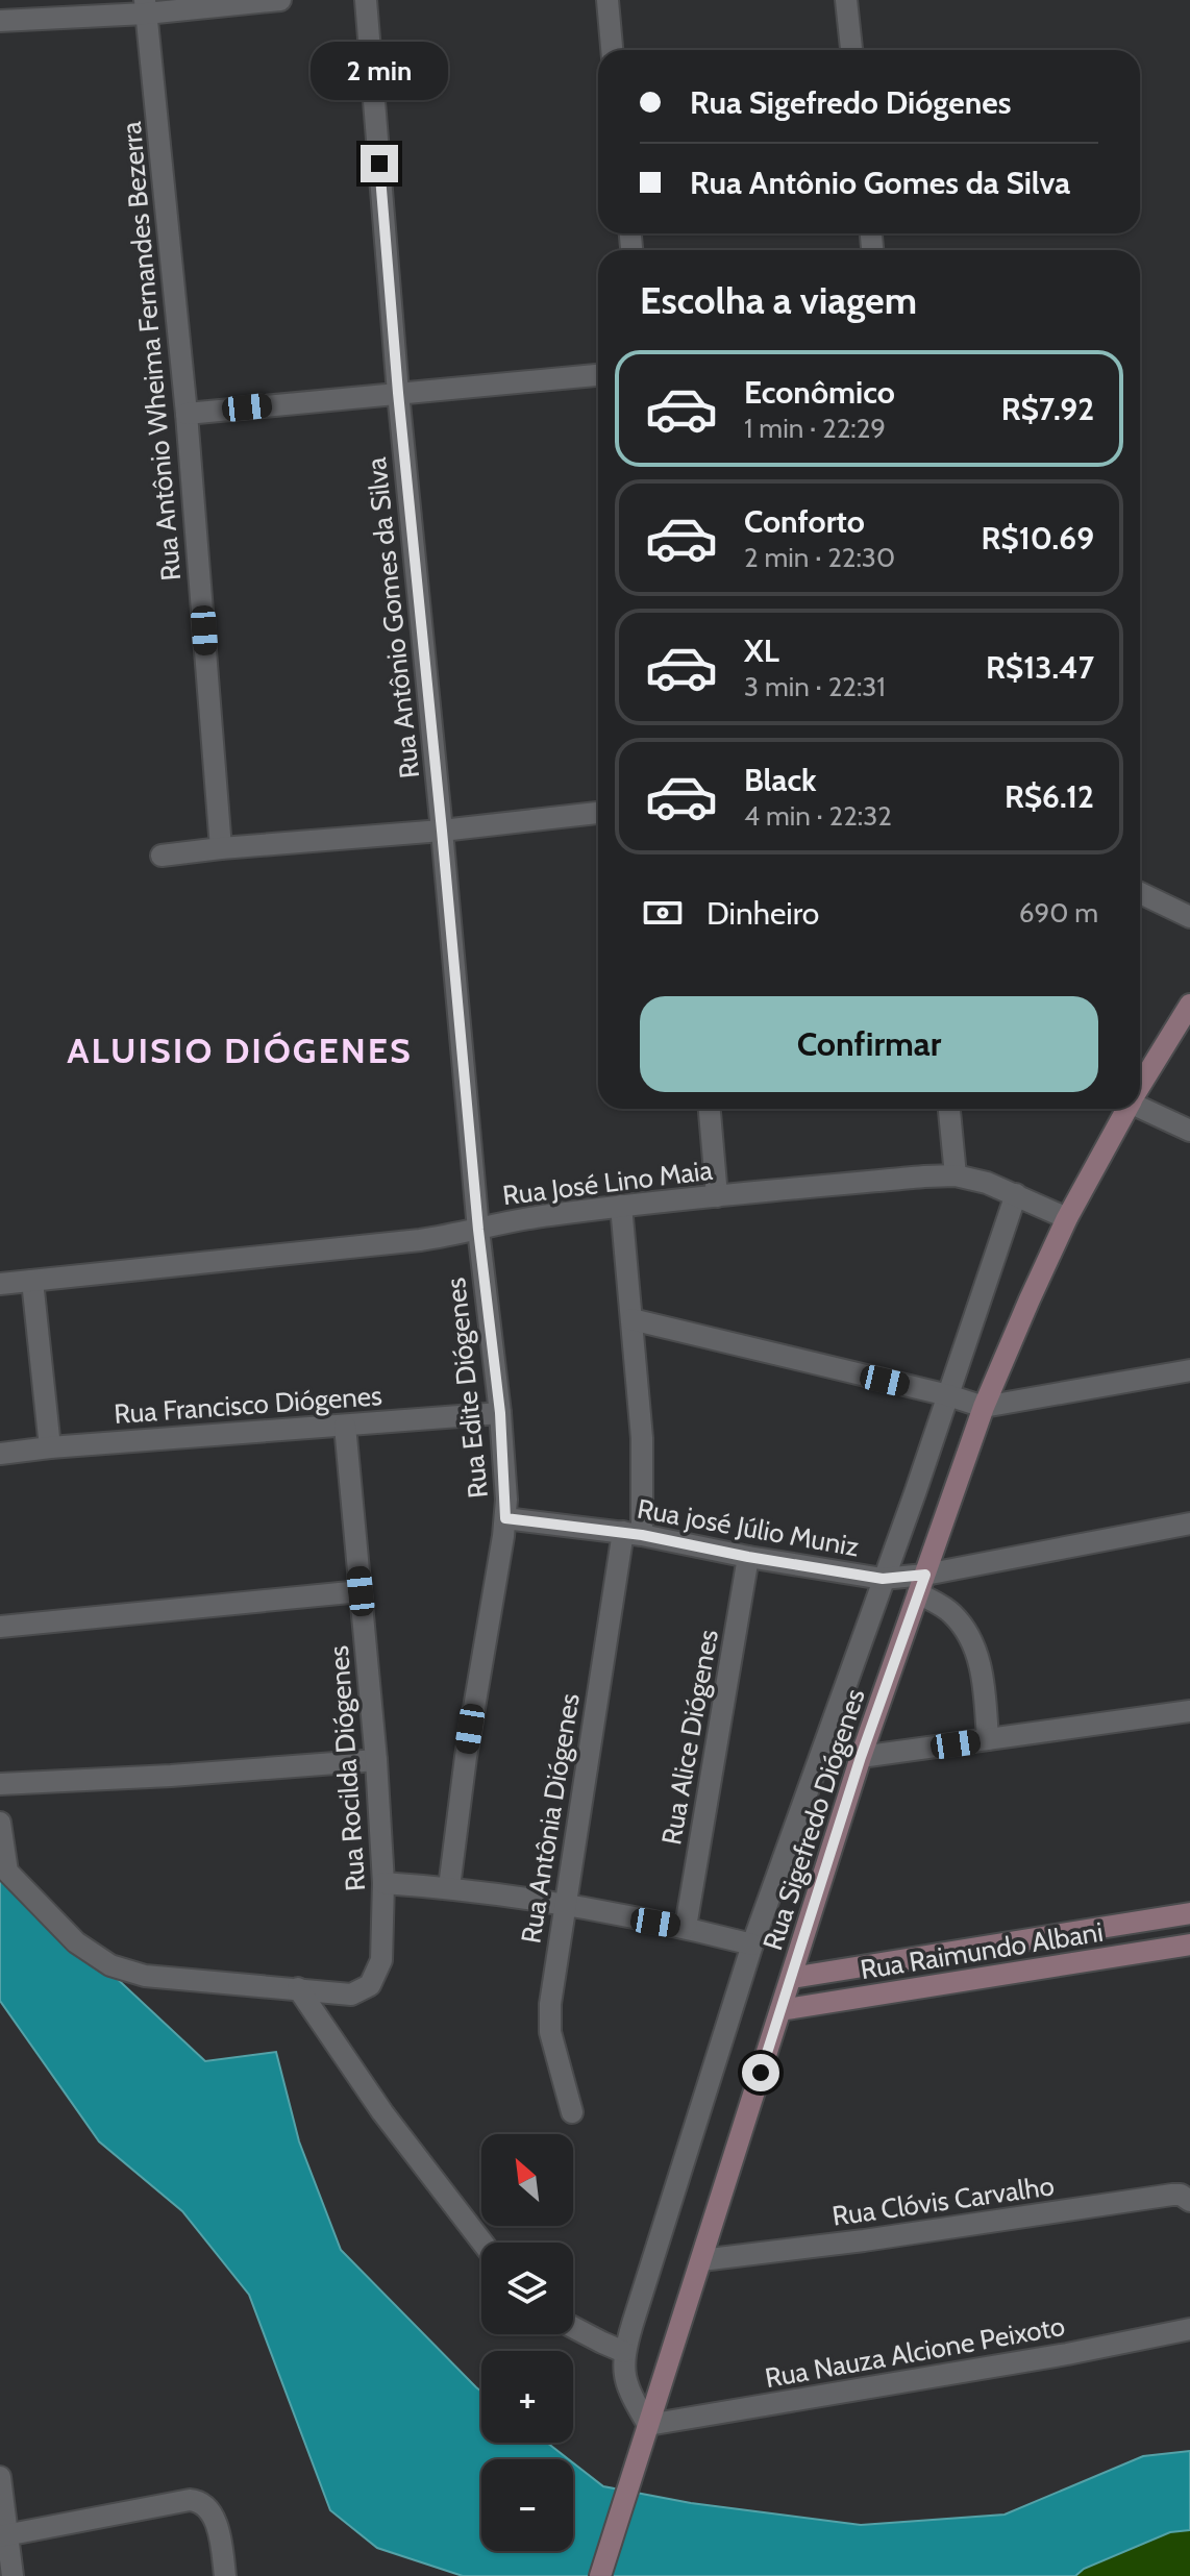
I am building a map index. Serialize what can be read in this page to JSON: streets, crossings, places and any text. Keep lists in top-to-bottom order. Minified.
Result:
{"streets":{"main road":["Rua Sigefredo Diógenes","Rua Raimundo Albani"],"street":["Rua Antônio Wheima Fernandes Bezerra","Rua Antônio Gomes da Silva","Rua José Lino Maia","Rua Edite Diógenes","Rua Francisco Diógenes","Rua josé Júlio Muniz","Rua Alice Diógenes","Rua Rocilda Diógenes","Rua Antônia Diógenes","Rua Clóvis Carvalho","Rua Nauza Alcione Peixoto"]},"crossings":[["Rua Antônio Gomes da Silva","Rua José Lino Maia"],["Rua Antônio Gomes da Silva","Rua Edite Diógenes"],["Rua José Lino Maia","Rua Edite Diógenes"],["Rua José Lino Maia","Rua Antônia Diógenes"],["Rua José Lino Maia","Rua Sigefredo Diógenes"],["Rua Edite Diógenes","Rua Francisco Diógenes"],["Rua Edite Diógenes","Rua josé Júlio Muniz"],["Rua Francisco Diógenes","Rua Rocilda Diógenes"],["Rua josé Júlio Muniz","Rua Alice Diógenes"],["Rua josé Júlio Muniz","Rua Antônia Diógenes"],["Rua josé Júlio Muniz","Rua Sigefredo Diógenes"],["Rua Sigefredo Diógenes","Rua Raimundo Albani"],["Rua Sigefredo Diógenes","Rua Clóvis Carvalho"],["Rua Sigefredo Diógenes","Rua Nauza Alcione Peixoto"]],"districts":["ALUISIO DIÓGENES"],"north":"top left","page":{"bubble":"2 min","banner":["Rua Sigefredo Diógenes","Rua Antônio Gomes da Silva"],"heading":"Escolha a viagem","list":[{"name":"Econômico","note":"1 min · 22:29","value":"R$7.92"},{"name":"Conforto","note":"2 min · 22:30","value":"R$10.69"},{"name":"XL","note":"3 min · 22:31","value":"R$13.47"},{"name":"Black","note":"4 min · 22:32","value":"R$6.12"}],"pay":["Dinheiro","690 m"],"buttons":"Confirmar","map_buttons":["+","−"]}}
